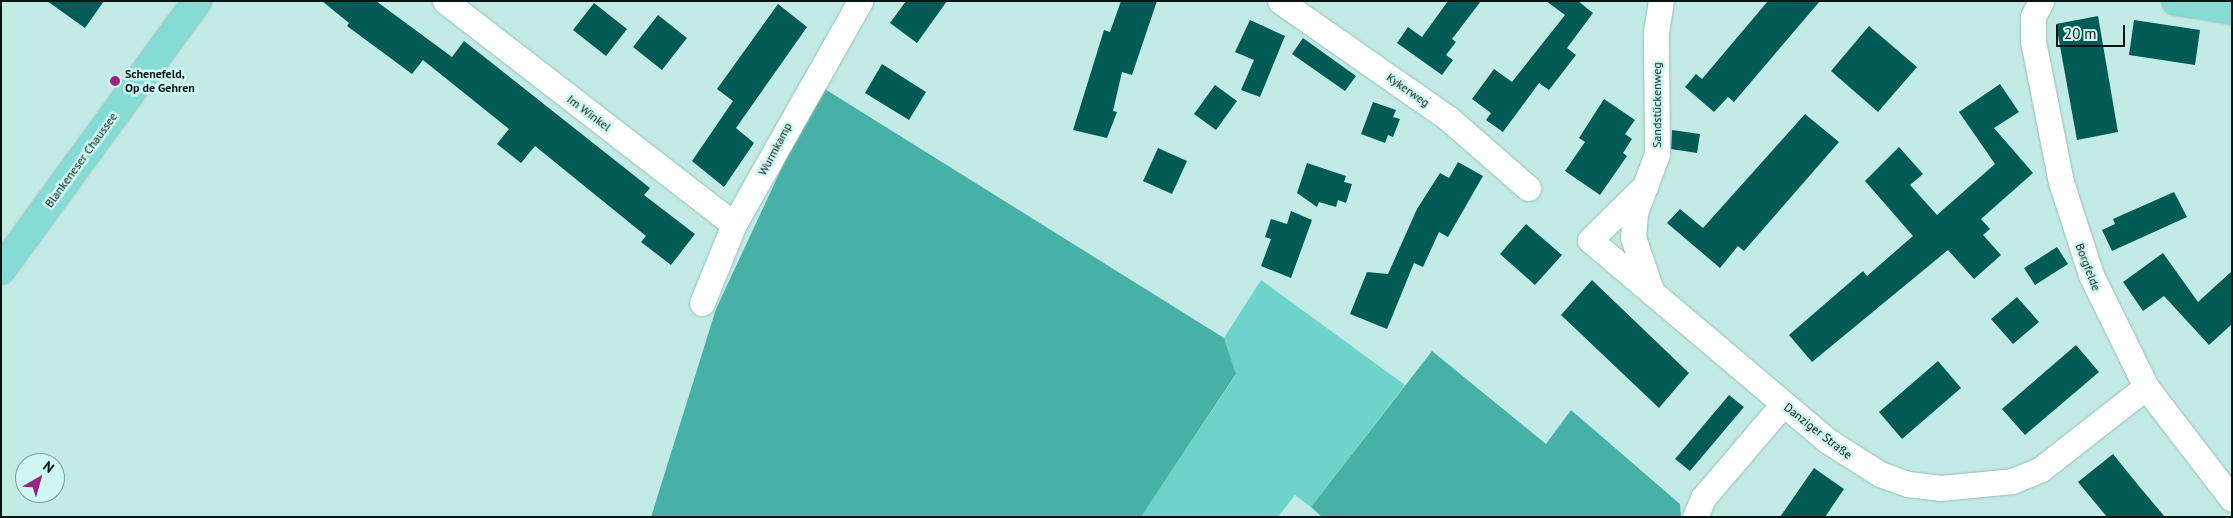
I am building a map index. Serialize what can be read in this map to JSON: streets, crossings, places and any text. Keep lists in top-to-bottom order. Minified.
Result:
{"streets":{"main road":["Blankeneser Chaussee"],"street":["Kykerweg","Sandstückenweg","Im Winkel","Wurmkamp","Borgfelde","Danziger Straße"]},"crossings":[["Sandstückenweg","Danziger Straße"],["Im Winkel","Wurmkamp"],["Borgfelde","Danziger Straße"]],"places":["Schenefeld, Op de Gehren"],"scale_bar":"20 m","north":"top right"}
